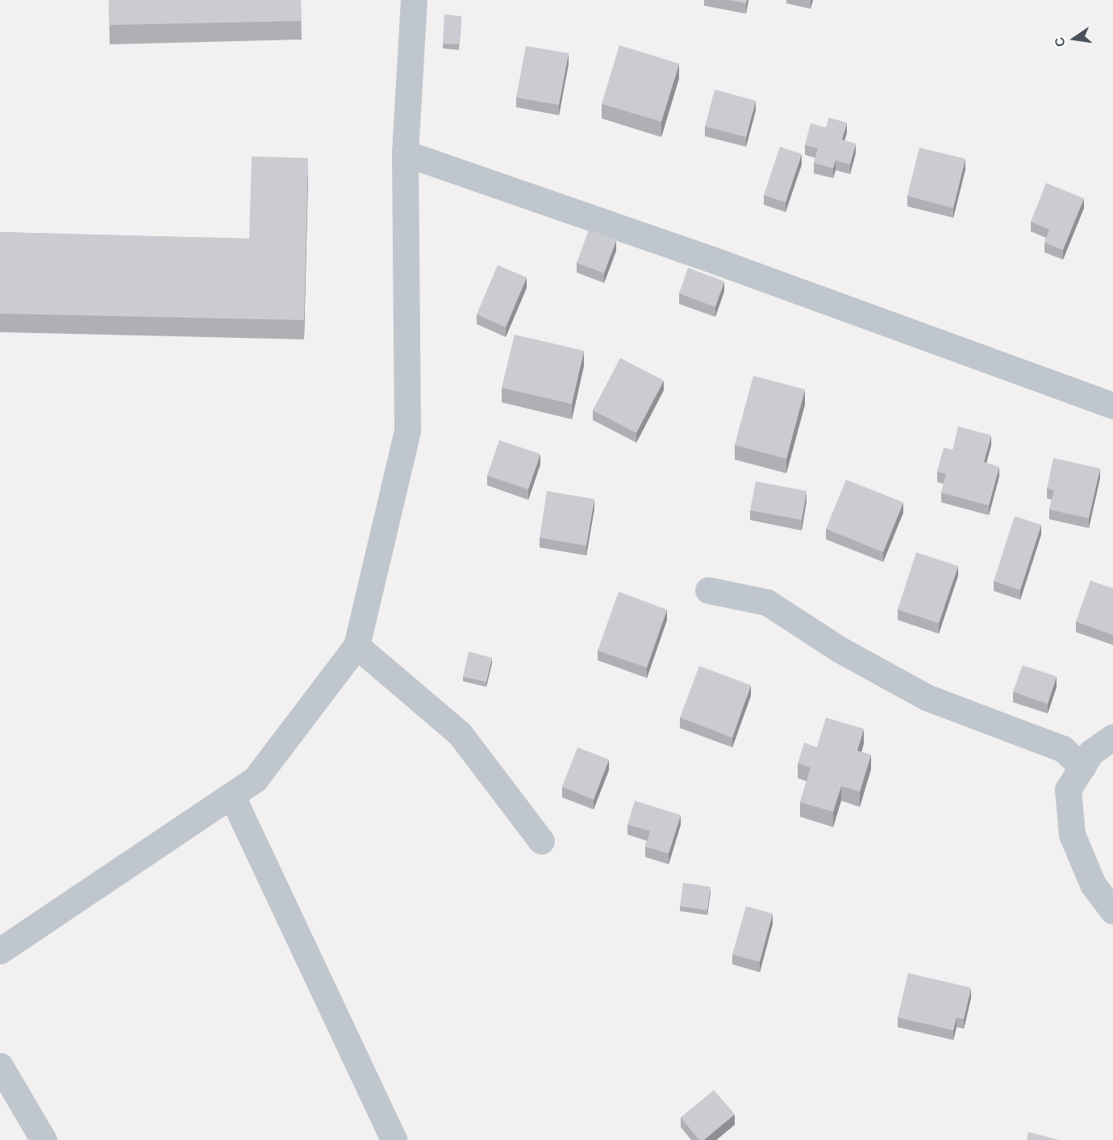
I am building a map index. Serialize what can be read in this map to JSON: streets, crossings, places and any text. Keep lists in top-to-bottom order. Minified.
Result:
{"north":"left"}
